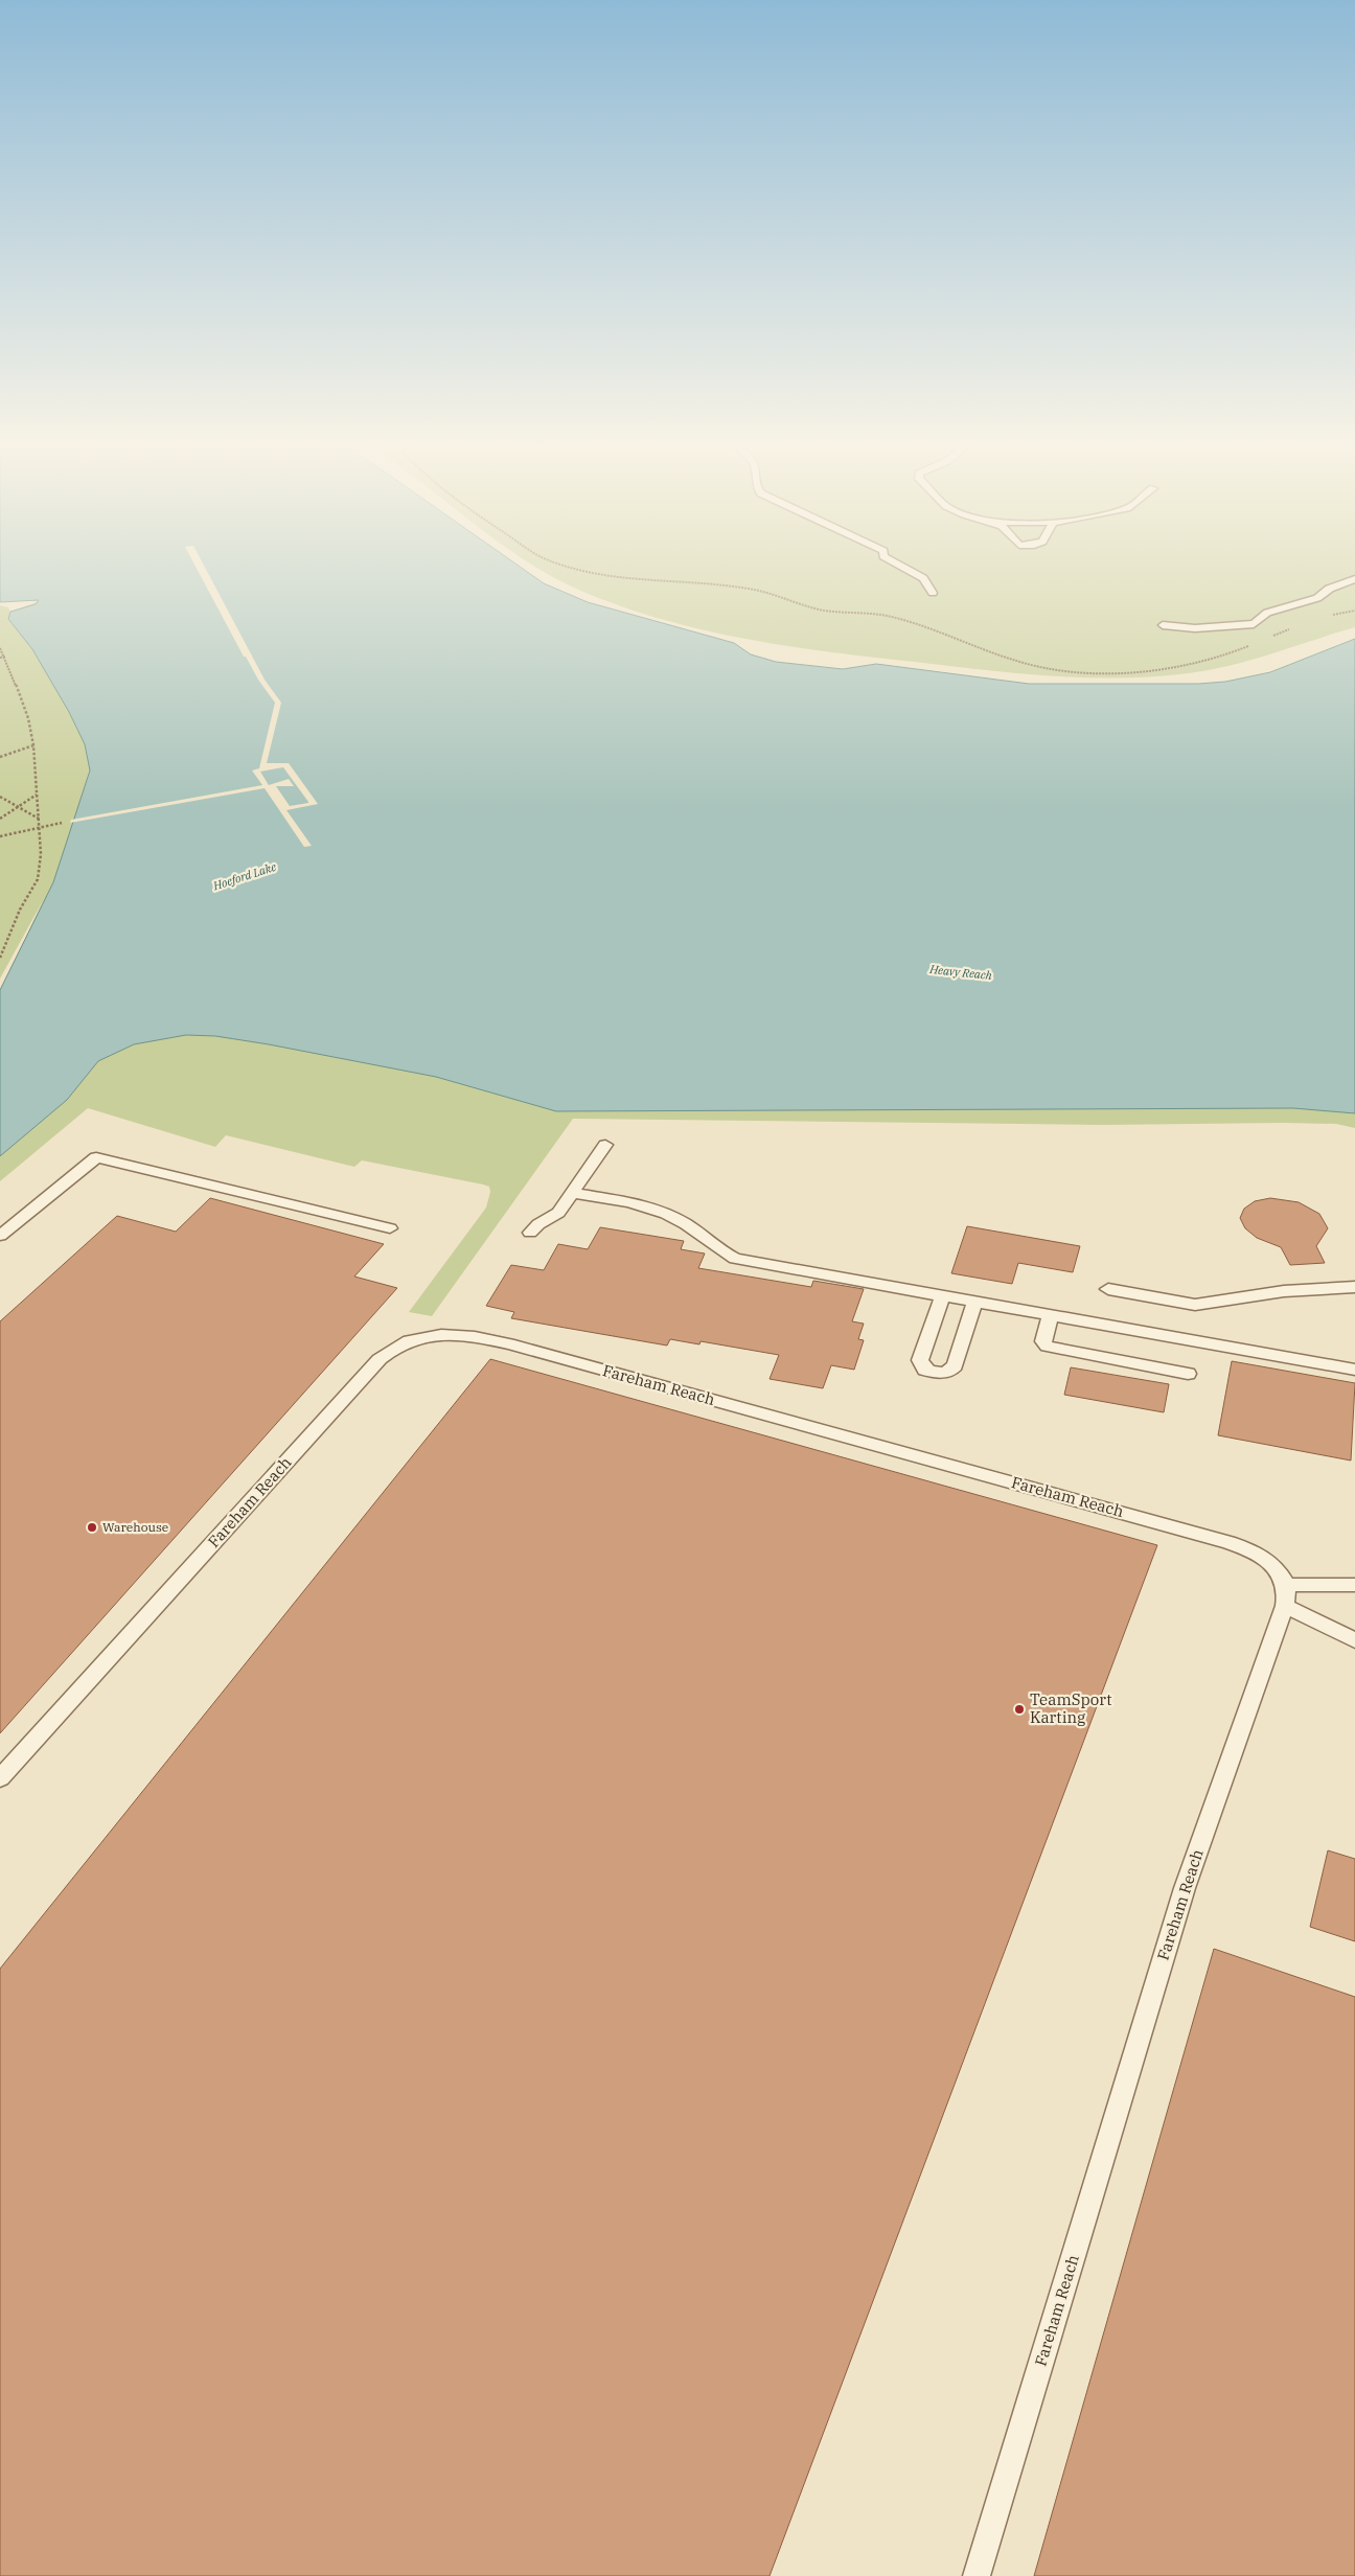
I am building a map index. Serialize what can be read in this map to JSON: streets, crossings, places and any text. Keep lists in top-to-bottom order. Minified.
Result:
{"streets":{"lane":["Fareham Reach"]},"water":["Hoeford Lake","Heavy Reach"],"places":["Warehouse","TeamSport Karting"]}
